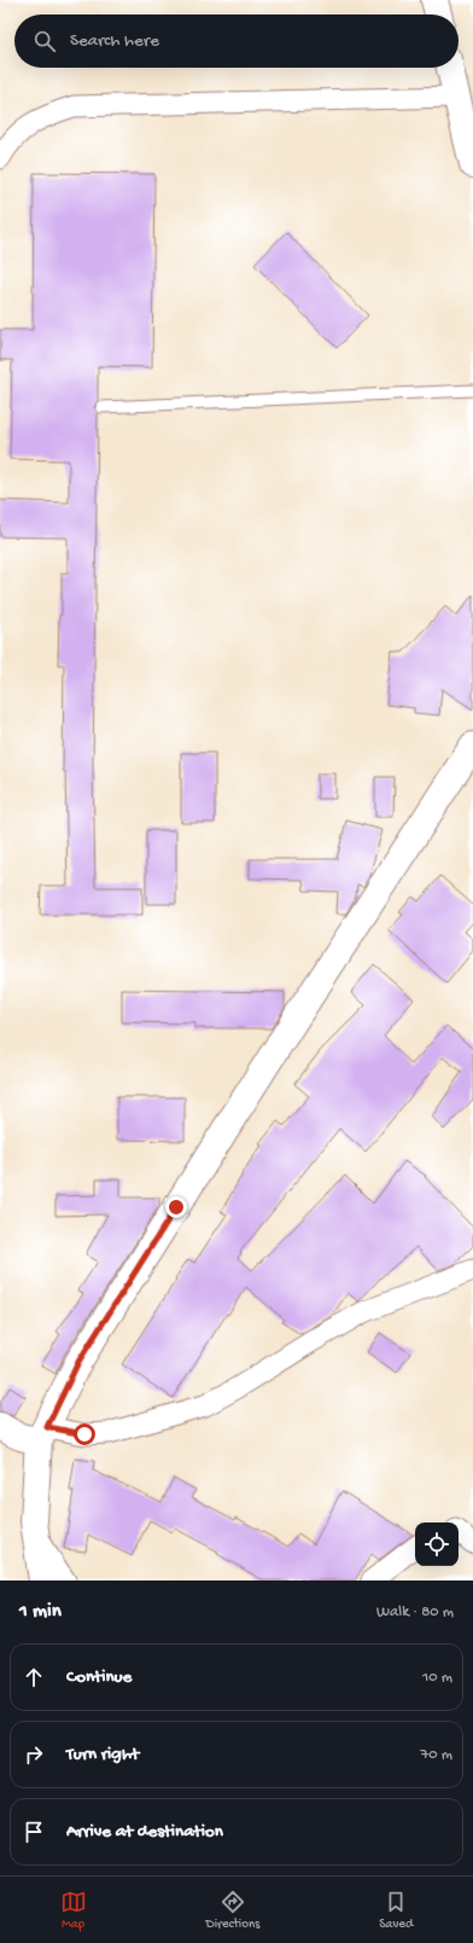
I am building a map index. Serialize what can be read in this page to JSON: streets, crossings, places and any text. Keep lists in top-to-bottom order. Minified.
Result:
{"page":{"search":"Search here","heading":["1 min","Walk · 80 m"],"list":[["Continue","10 m"],["Turn right","70 m"],"Arrive at destination"],"nav":["Map","Directions","Saved"]}}
